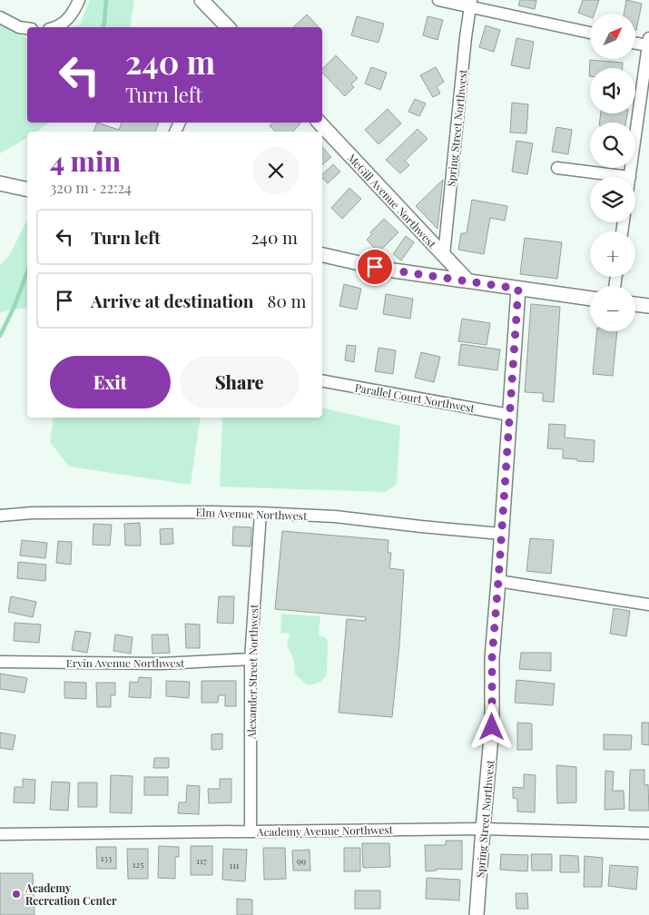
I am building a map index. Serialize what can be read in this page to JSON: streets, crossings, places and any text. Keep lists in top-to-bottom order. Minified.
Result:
{"streets":{"street":["Spring Street Northwest","McGill Avenue Northwest","Parallel Court Northwest","Elm Avenue Northwest","Ervin Avenue Northwest","Alexander Street Northwest","Academy Avenue Northwest"]},"crossings":[["Spring Street Northwest","McGill Avenue Northwest"],["Spring Street Northwest","Parallel Court Northwest"],["Spring Street Northwest","Elm Avenue Northwest"],["Spring Street Northwest","Academy Avenue Northwest"],["Elm Avenue Northwest","Alexander Street Northwest"],["Ervin Avenue Northwest","Alexander Street Northwest"],["Alexander Street Northwest","Academy Avenue Northwest"]],"places":["Academy Recreation Center"],"house_numbers":["133","117","99","125","111"],"north":"top right","page":{"map_buttons":["+","−"],"turn":["240 m","Turn left"],"heading":["4 min","320 m · 22:24"],"list":[{"name":"Turn left","value":"240 m"},{"name":"Arrive at destination","value":"80 m"}],"buttons":["Exit","Share"]}}
